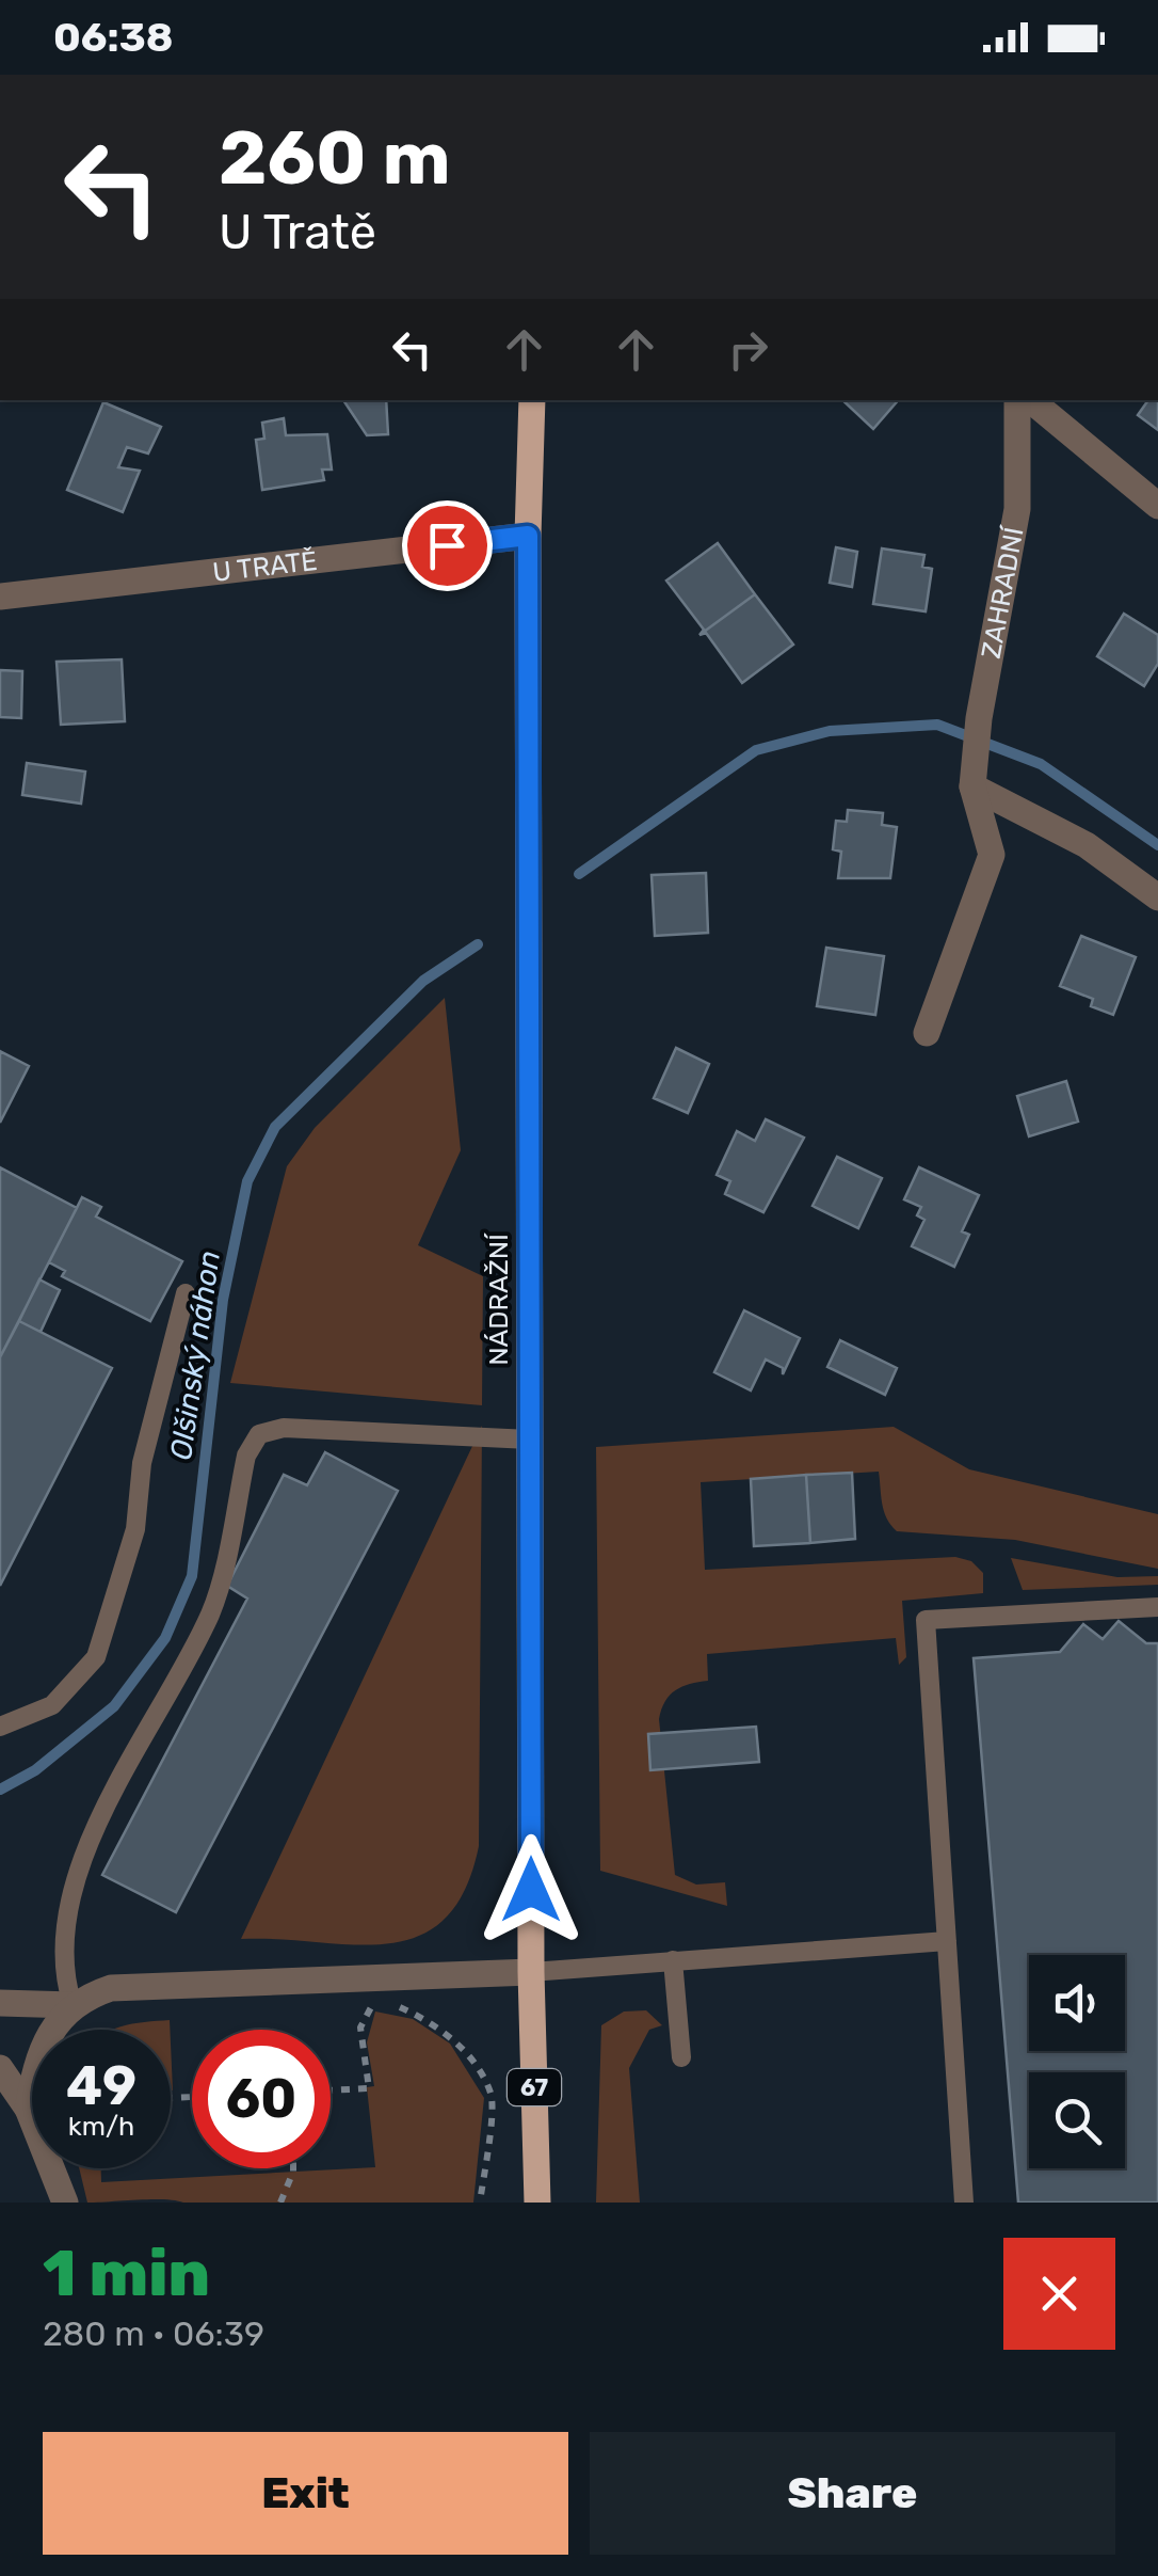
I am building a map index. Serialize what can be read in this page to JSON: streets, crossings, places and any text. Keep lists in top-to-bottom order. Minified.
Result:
{"streets":{"main road":["NÁDRAŽNÍ","67"],"street":["U TRATĚ","ZAHRADNÍ"]},"crossings":[["U TRATĚ","NÁDRAŽNÍ"]],"water":["Olšinský náhon"],"page":{"status":"06:38","turn":["260 m","U Tratě"],"speed":"49 km/h","limit":"60","heading":["1 min","280 m · 06:39"],"buttons":["Exit","Share"]}}
